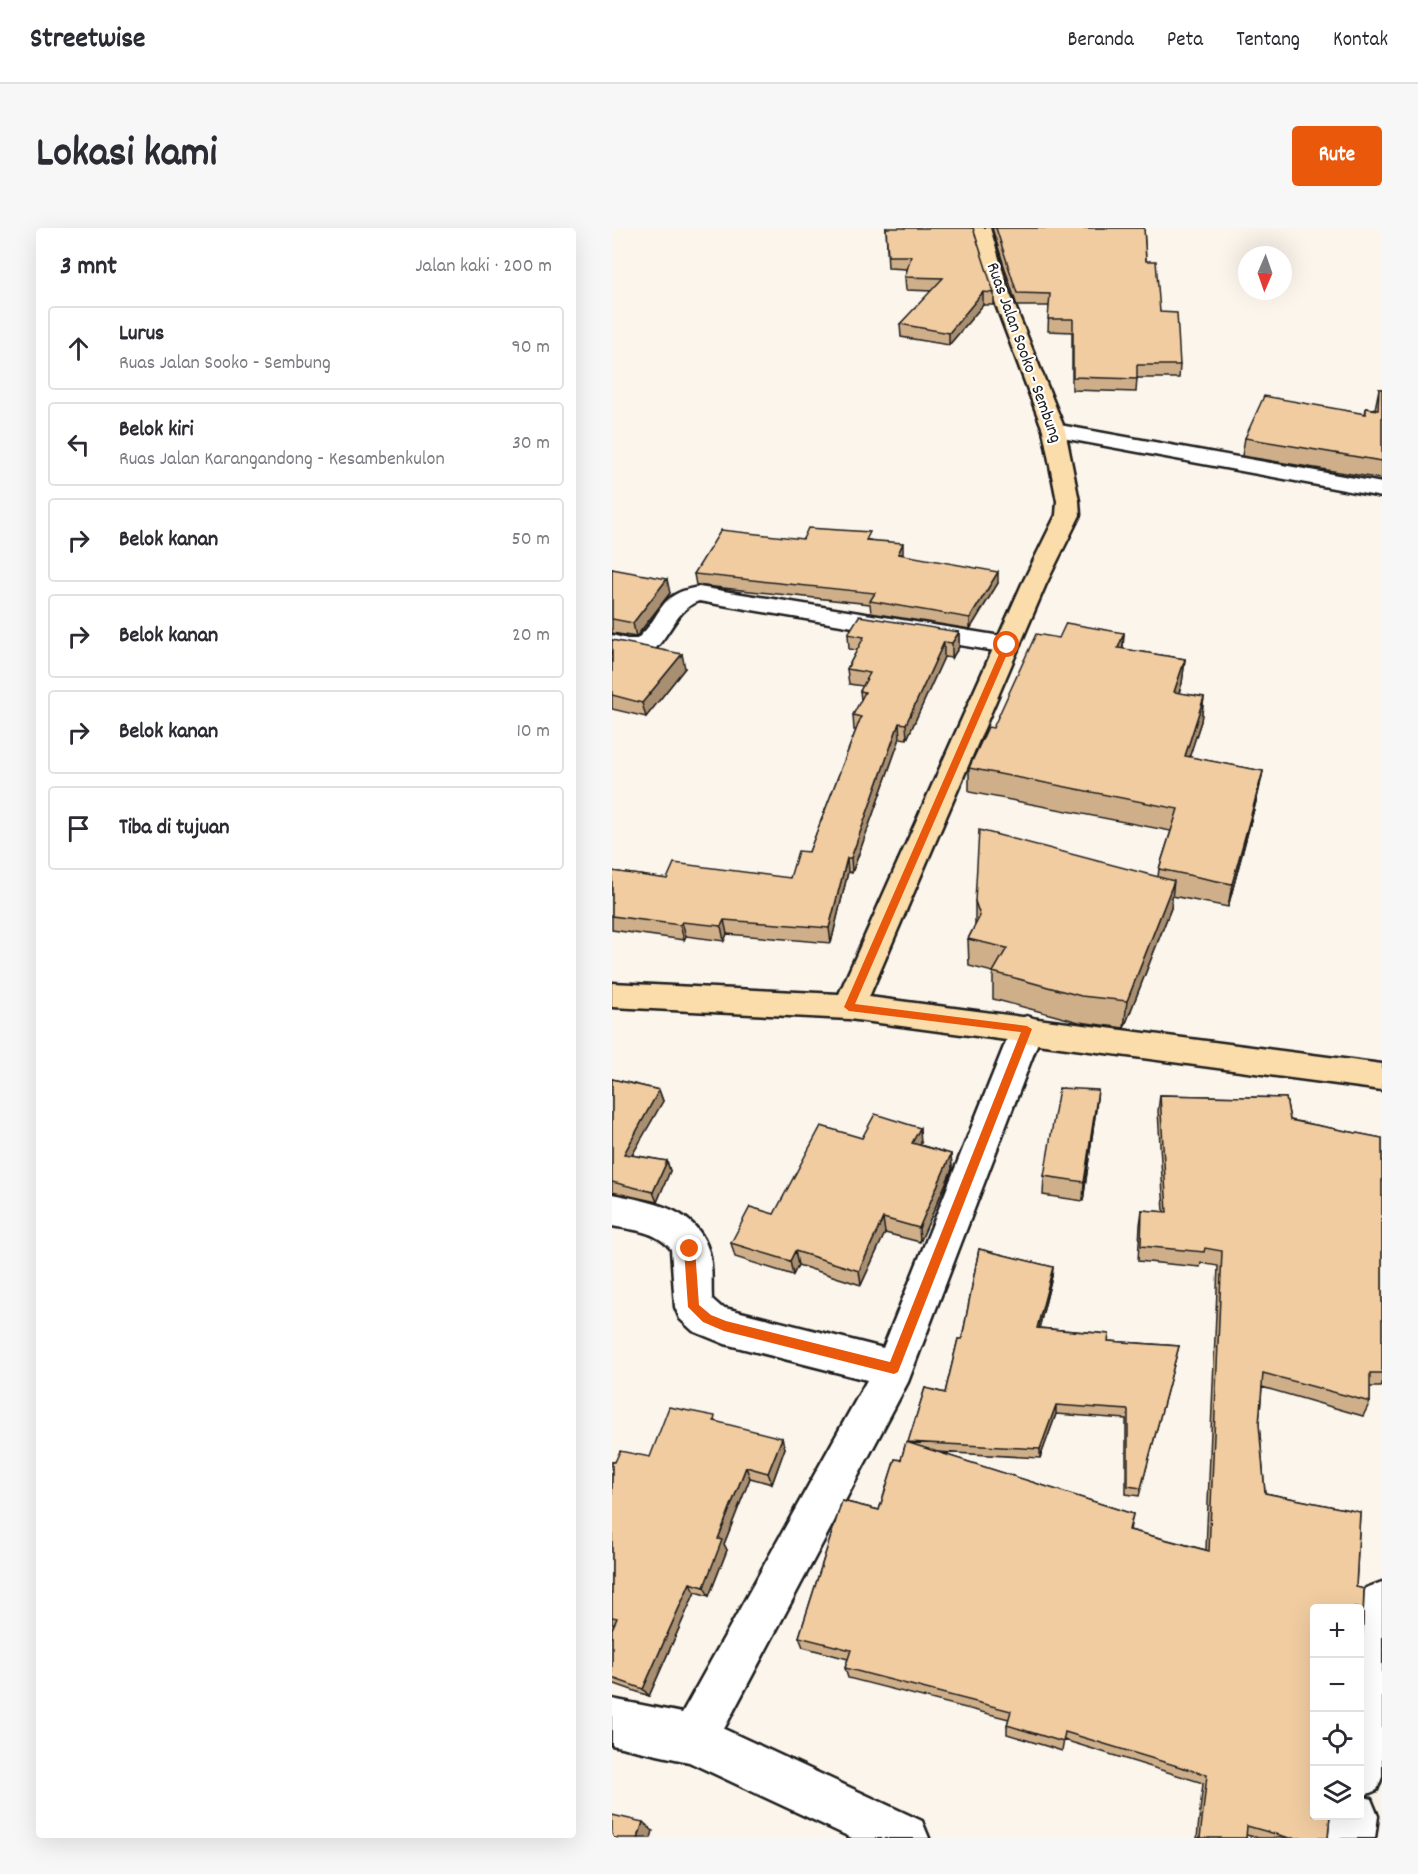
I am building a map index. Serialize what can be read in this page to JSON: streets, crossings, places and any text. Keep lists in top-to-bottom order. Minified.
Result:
{"streets":{"main road":["Ruas Jalan Sooko - Sembung"]},"north":"bottom","page":{"header":"Streetwise","nav":["Beranda","Peta","Tentang","Kontak"],"title":"Lokasi kami","buttons":"Rute","heading":["3 mnt","Jalan kaki · 200 m"],"list":[["Lurus","Ruas Jalan Sooko - Sembung","90 m"],["Belok kiri","Ruas Jalan Karangandong - Kesambenkulon","30 m"],["Belok kanan","50 m"],["Belok kanan","20 m"],["Belok kanan","10 m"],"Tiba di tujuan"],"map_buttons":["+","−"]}}
